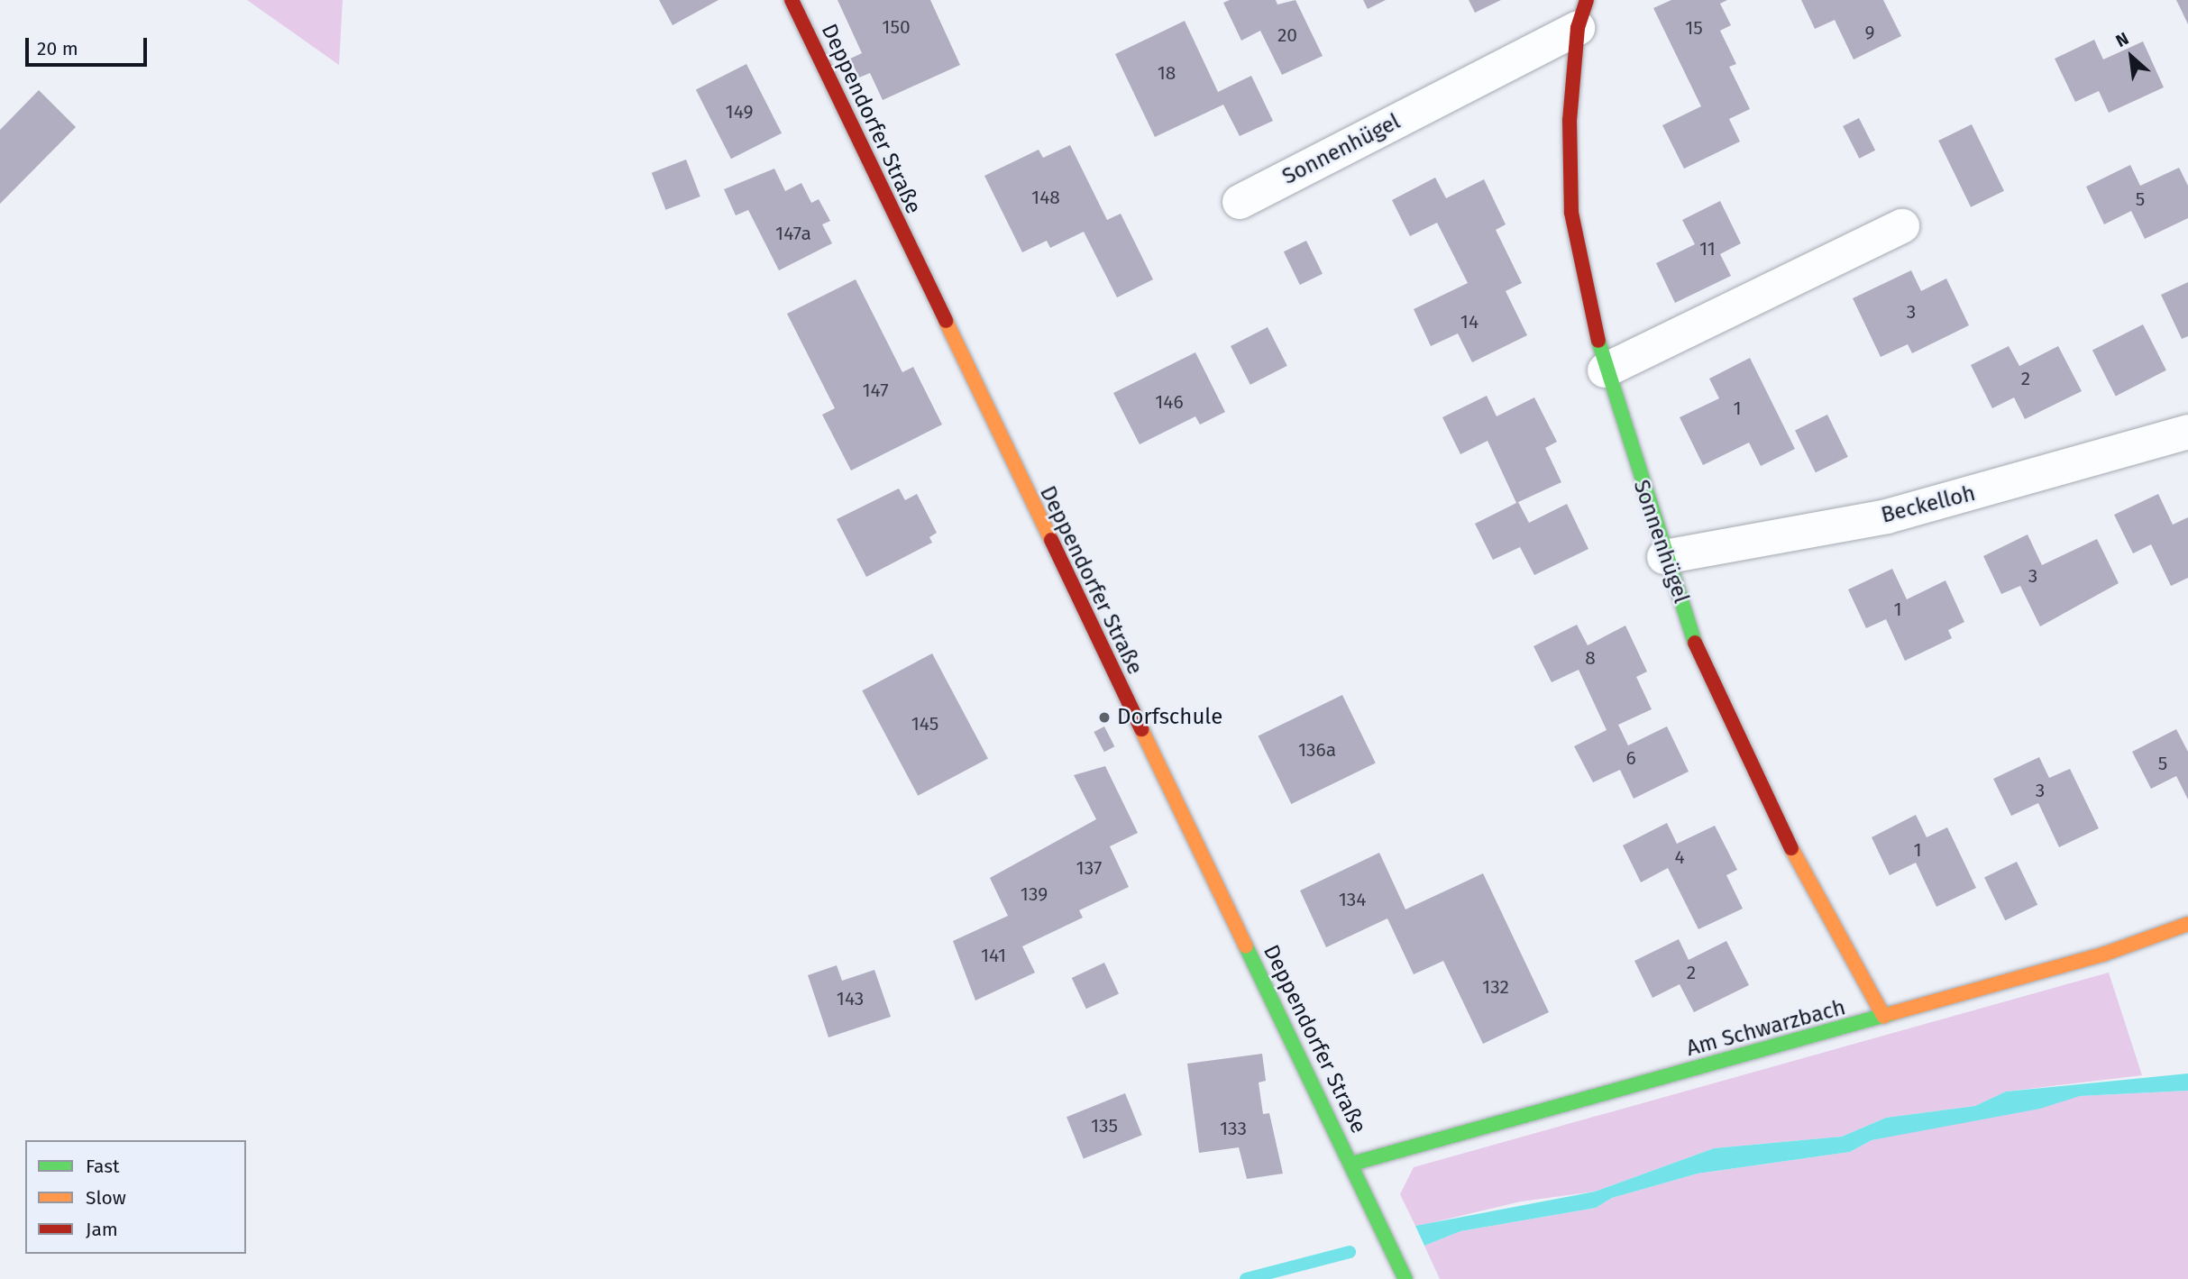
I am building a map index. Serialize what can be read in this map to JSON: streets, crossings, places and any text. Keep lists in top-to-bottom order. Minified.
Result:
{"streets":{"street":["Deppendorfer Straße","Sonnenhügel","Beckelloh","Am Schwarzbach"]},"crossings":[["Deppendorfer Straße","Am Schwarzbach"],["Sonnenhügel","Beckelloh"],["Sonnenhügel","Am Schwarzbach"]],"places":["Dorfschule"],"house_numbers":["150","15","9","20","18","149","148","5","147a","11","3","14","2","147","146","1","3","1","8","145","136a","6","5","3","1","4","137","139","134","141","2","132","143","135","133"],"legend":["Fast","Slow","Jam"],"scale_bar":"20 m","north":"top left"}
